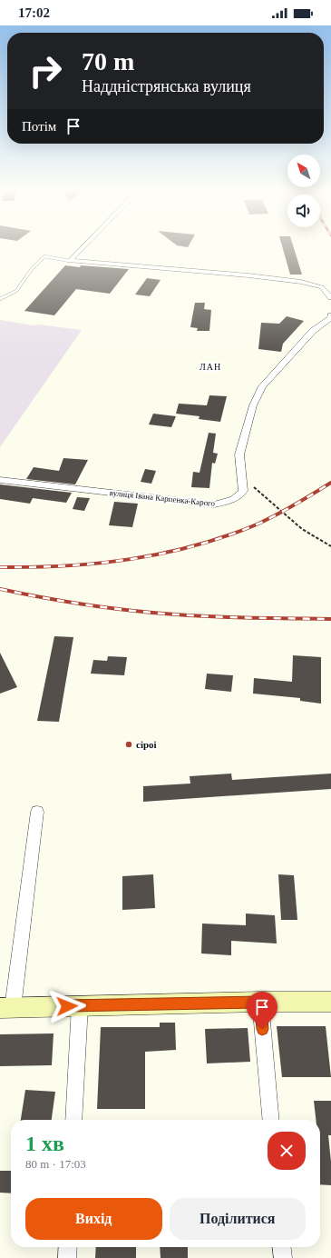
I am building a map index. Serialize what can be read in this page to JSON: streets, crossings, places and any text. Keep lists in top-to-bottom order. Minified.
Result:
{"streets":{"street":["вулиця Івана Карпенка-Карого"]},"districts":["ЛАН"],"places":["сіроі"],"north":"top left","page":{"status":"17:02","turn":["70 m","Наддністрянська вулиця"],"then":"Потім","heading":["1 хв","80 m · 17:03"],"buttons":["Вихід","Поділитися"]}}
